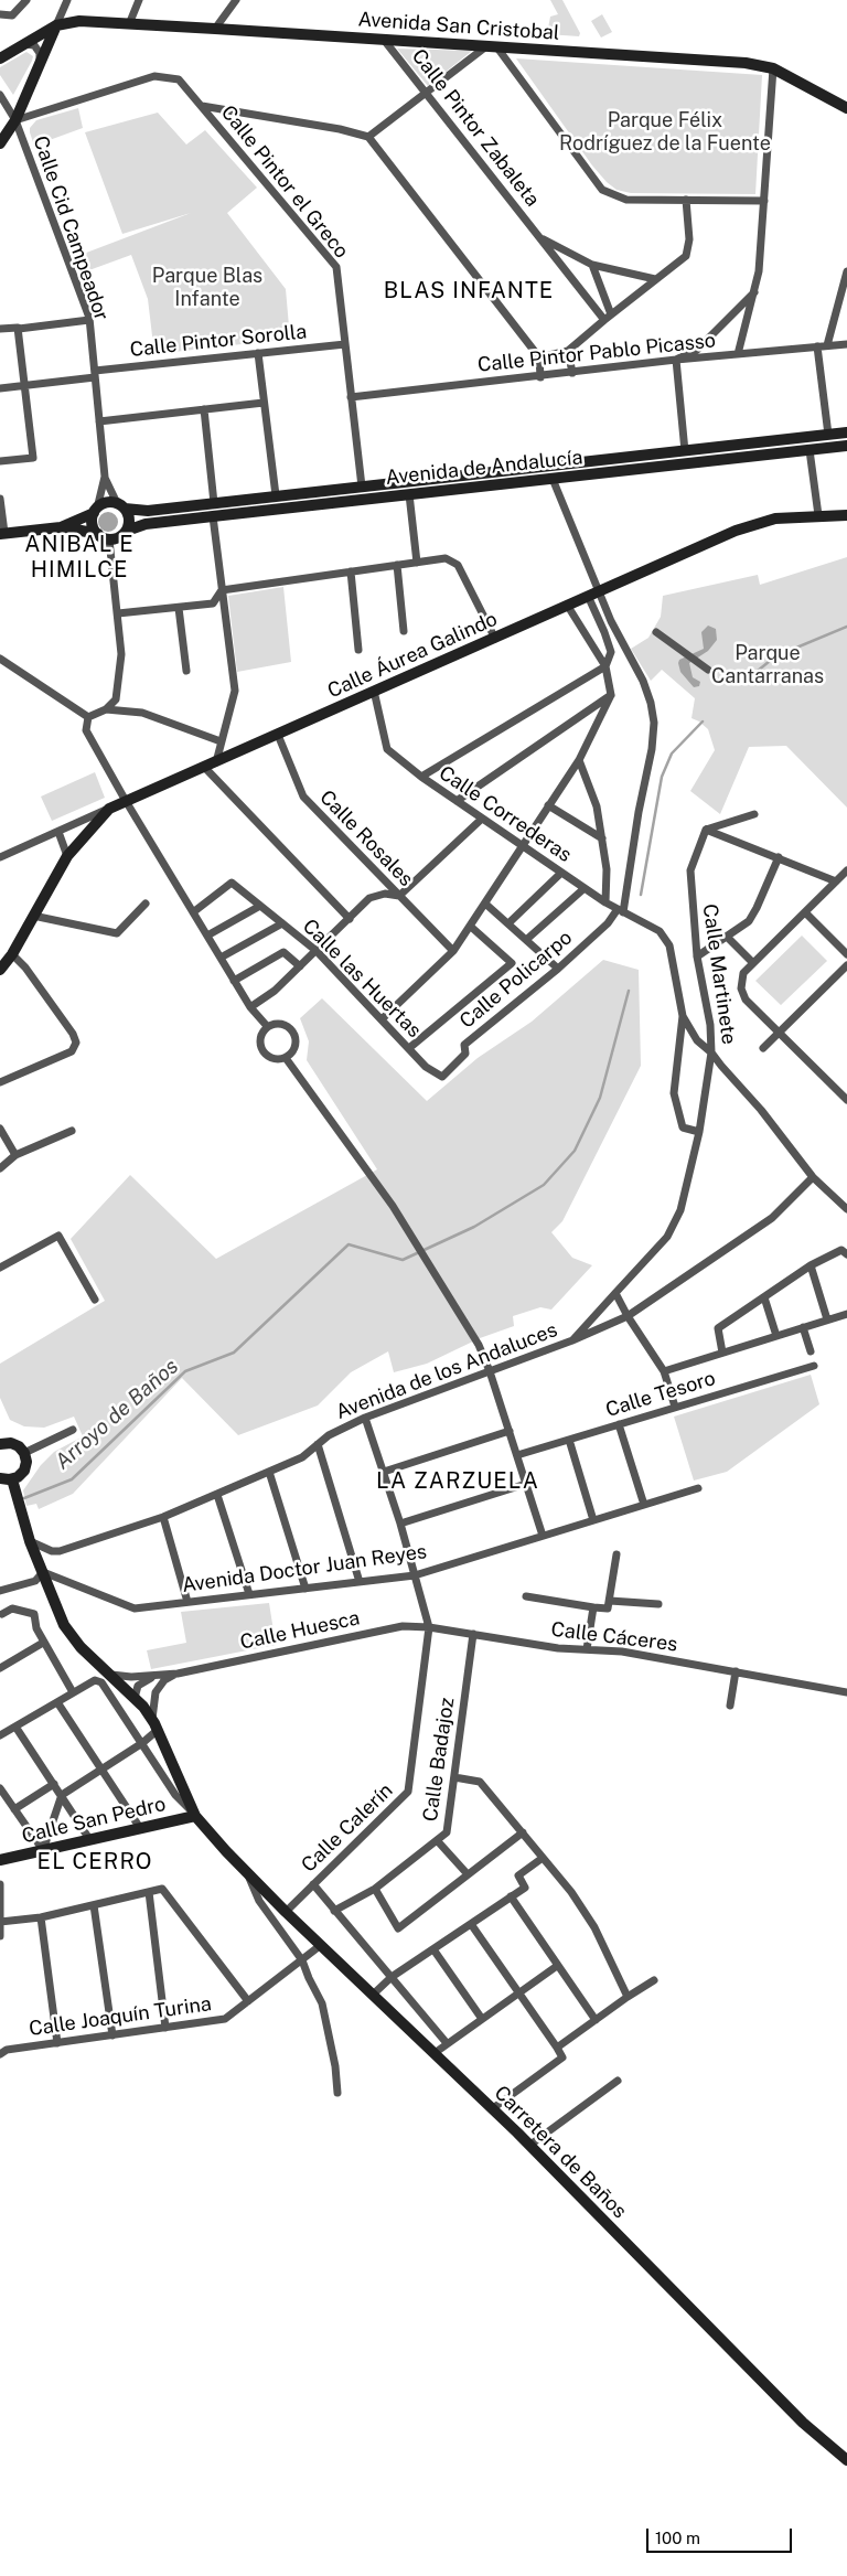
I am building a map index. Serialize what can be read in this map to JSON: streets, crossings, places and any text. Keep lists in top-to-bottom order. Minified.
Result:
{"streets":{"main road":["Avenida San Cristobal","Avenida de Andalucía","Calle Áurea Galindo","Calle San Pedro","Carretera de Baños"],"street":["Calle Pintor Zabaleta","Calle Pintor el Greco","Calle Cid Campeador","Calle Pintor Sorolla","Calle Pintor Pablo Picasso","Calle Correderas","Calle Rosales","Calle Martinete","Calle las Huertas","Calle Policarpo","Avenida de los Andaluces","Calle Tesoro","Avenida Doctor Juan Reyes","Calle Huesca","Calle Cáceres","Calle Badajoz","Calle Calerín","Calle Joaquín Turina"]},"crossings":[["Avenida San Cristobal","Calle Pintor Zabaleta"],["Calle Pintor el Greco","Calle Cid Campeador"],["Calle Pintor el Greco","Calle Pintor Sorolla"],["Calle Pintor el Greco","Calle Pintor Pablo Picasso"],["Calle Pintor el Greco","Avenida de Andalucía"],["Calle Cid Campeador","Calle Pintor Sorolla"],["Calle Cid Campeador","Avenida de Andalucía"],["Calle Áurea Galindo","Calle Correderas"],["Calle Áurea Galindo","Calle Rosales"],["Calle Correderas","Calle Policarpo"],["Calle Martinete","Avenida de los Andaluces"],["Calle las Huertas","Calle Policarpo"],["Avenida de los Andaluces","Carretera de Baños"],["Avenida Doctor Juan Reyes","Carretera de Baños"],["Calle Huesca","Calle Cáceres"],["Calle Huesca","Calle Calerín"],["Calle Huesca","Carretera de Baños"],["Calle Cáceres","Calle Badajoz"],["Calle Cáceres","Calle Calerín"],["Calle San Pedro","Carretera de Baños"],["Calle Calerín","Carretera de Baños"],["Calle Joaquín Turina","Carretera de Baños"]],"districts":["BLAS INFANTE","ANIBAL E HIMILCE","LA ZARZUELA","EL CERRO"],"water":["Arroyo de Baños"],"parks":["Parque Félix Rodríguez de la Fuente","Parque Blas Infante","Parque Cantarranas"],"scale_bar":"100 m"}
